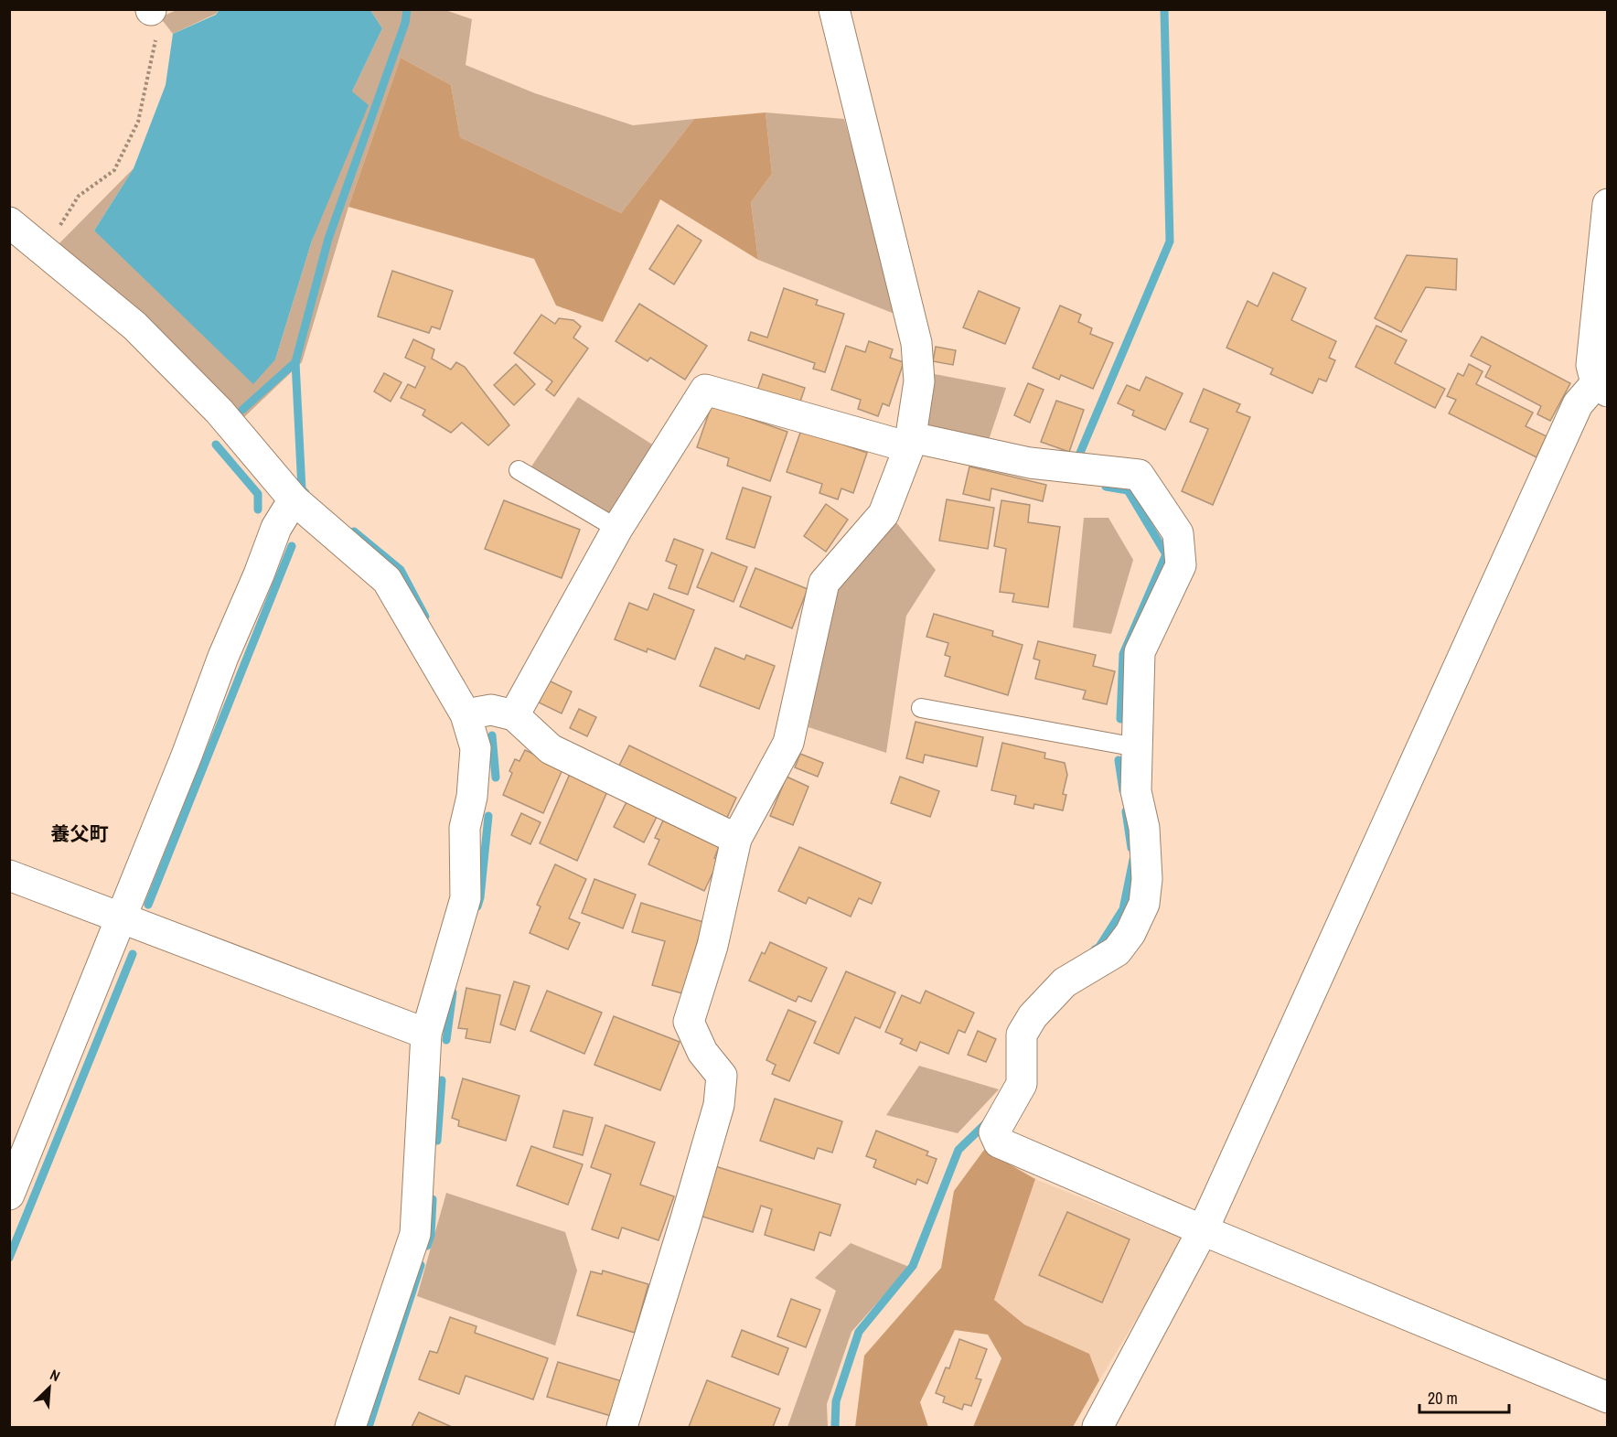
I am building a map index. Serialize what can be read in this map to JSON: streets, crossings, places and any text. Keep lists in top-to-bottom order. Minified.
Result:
{"districts":["養父町"],"scale_bar":"20 m","north":"top right"}
